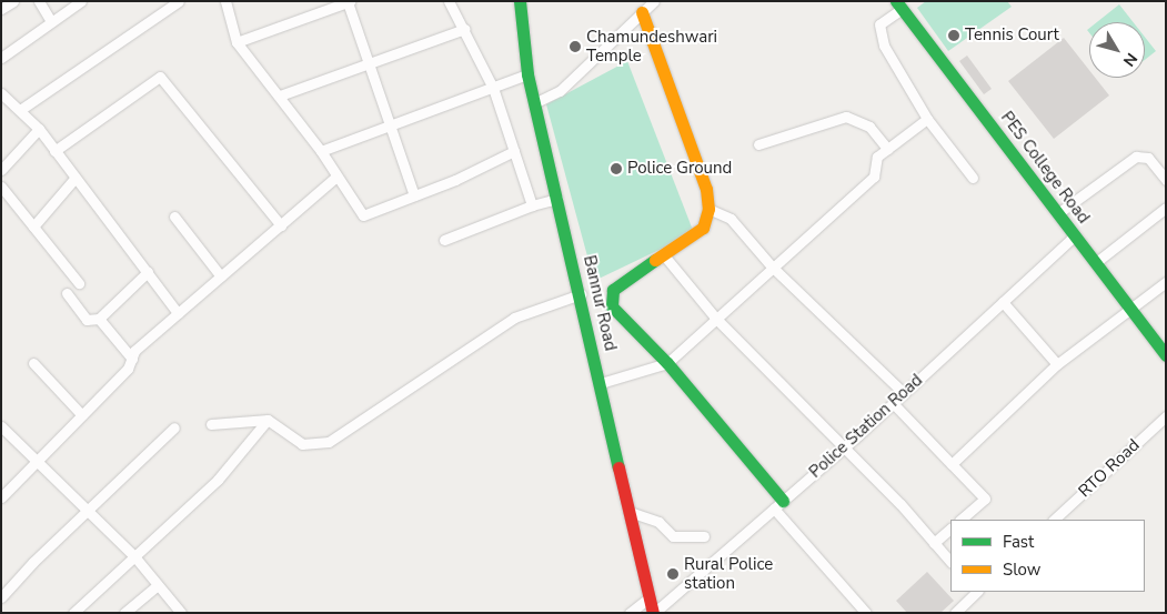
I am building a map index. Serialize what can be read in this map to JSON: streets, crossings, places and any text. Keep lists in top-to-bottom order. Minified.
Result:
{"streets":{"street":["PES College Road","Bannur Road","Police Station Road","RTO Road"]},"crossings":[["PES College Road","Police Station Road"],["Bannur Road","Police Station Road"]],"places":["Tennis Court","Chamundeshwari Temple","Police Ground","Rural Police station"],"legend":["Fast","Slow"],"north":"bottom right"}
